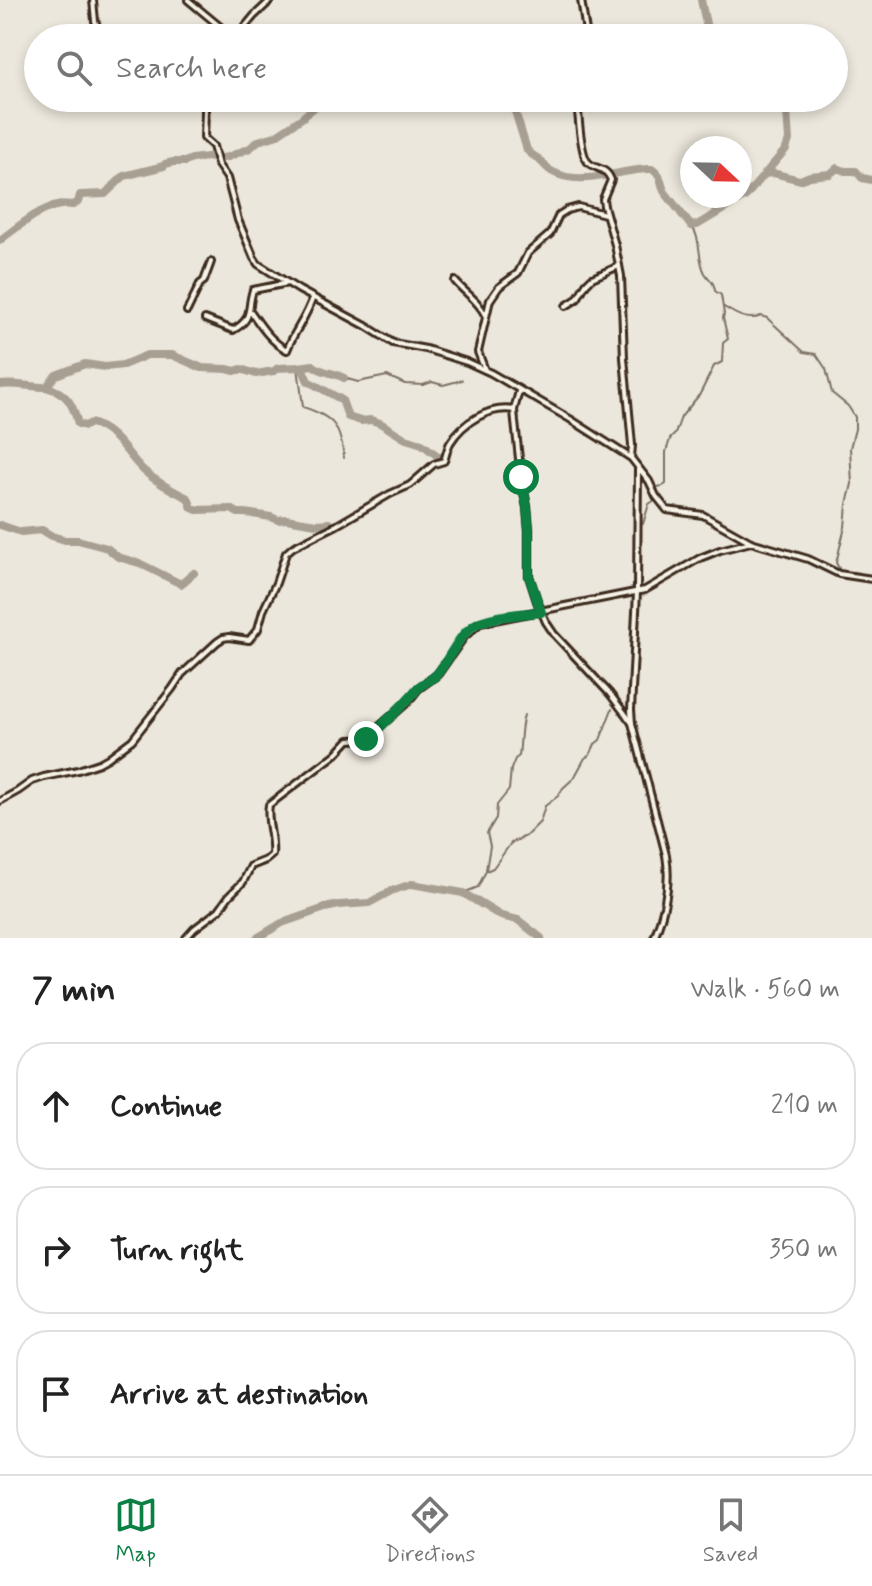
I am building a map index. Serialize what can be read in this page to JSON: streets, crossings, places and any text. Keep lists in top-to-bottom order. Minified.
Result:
{"north":"right","page":{"search":"Search here","heading":["7 min","Walk · 560 m"],"list":[["Continue","210 m"],["Turn right","350 m"],"Arrive at destination"],"nav":["Map","Directions","Saved"]}}
